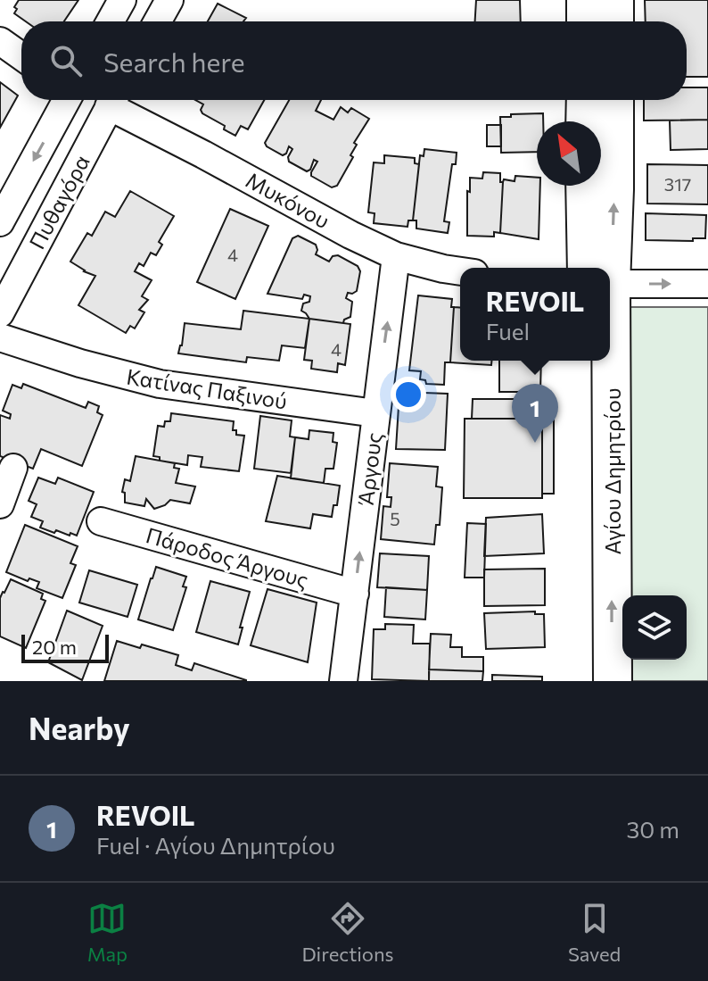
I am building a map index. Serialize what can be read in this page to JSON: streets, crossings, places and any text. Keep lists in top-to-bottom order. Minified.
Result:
{"streets":{"main road":["Αγίου Δημητρίου"],"street":["Μυκόνου","Πυθαγόρα","Κατίνας Παξινού","Άργους","Πάροδος Άργους"]},"crossings":[["Μυκόνου","Άργους"],["Κατίνας Παξινού","Άργους"],["Άργους","Πάροδος Άργους"]],"one_way":["Άργους"],"house_numbers":["317","4","4","5"],"scale_bar":"20 m","north":"top left","page":{"search":"Search here","popup":["REVOIL","Fuel"],"pins":"1","scale":"20 m","heading":"Nearby","list":[{"mark":"1","name":"REVOIL","note":"Fuel · Αγίου Δημητρίου","value":"30 m"}],"nav":["Map","Directions","Saved"]}}
